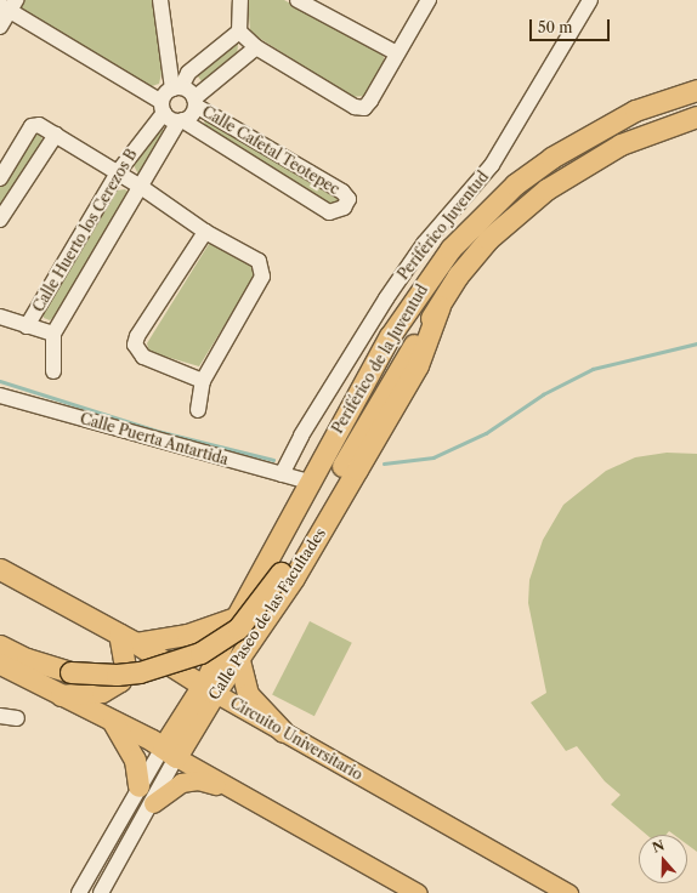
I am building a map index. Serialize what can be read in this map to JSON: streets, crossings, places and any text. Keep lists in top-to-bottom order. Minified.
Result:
{"streets":{"highway":["Periférico de la Juventud","Calle Paseo de las Facultades","Circuito Universitario"],"street":["Calle Cafetal Teotepec","Periférico Juventud","Calle Huerto los Cerezos B","Calle Puerta Antartida"]},"crossings":[["Calle Cafetal Teotepec","Calle Huerto los Cerezos B"],["Periférico Juventud","Calle Puerta Antartida"],["Periférico de la Juventud","Calle Puerta Antartida"],["Periférico de la Juventud","Calle Paseo de las Facultades"],["Periférico de la Juventud","Circuito Universitario"],["Calle Paseo de las Facultades","Circuito Universitario"]],"scale_bar":"50 m","north":"top"}
